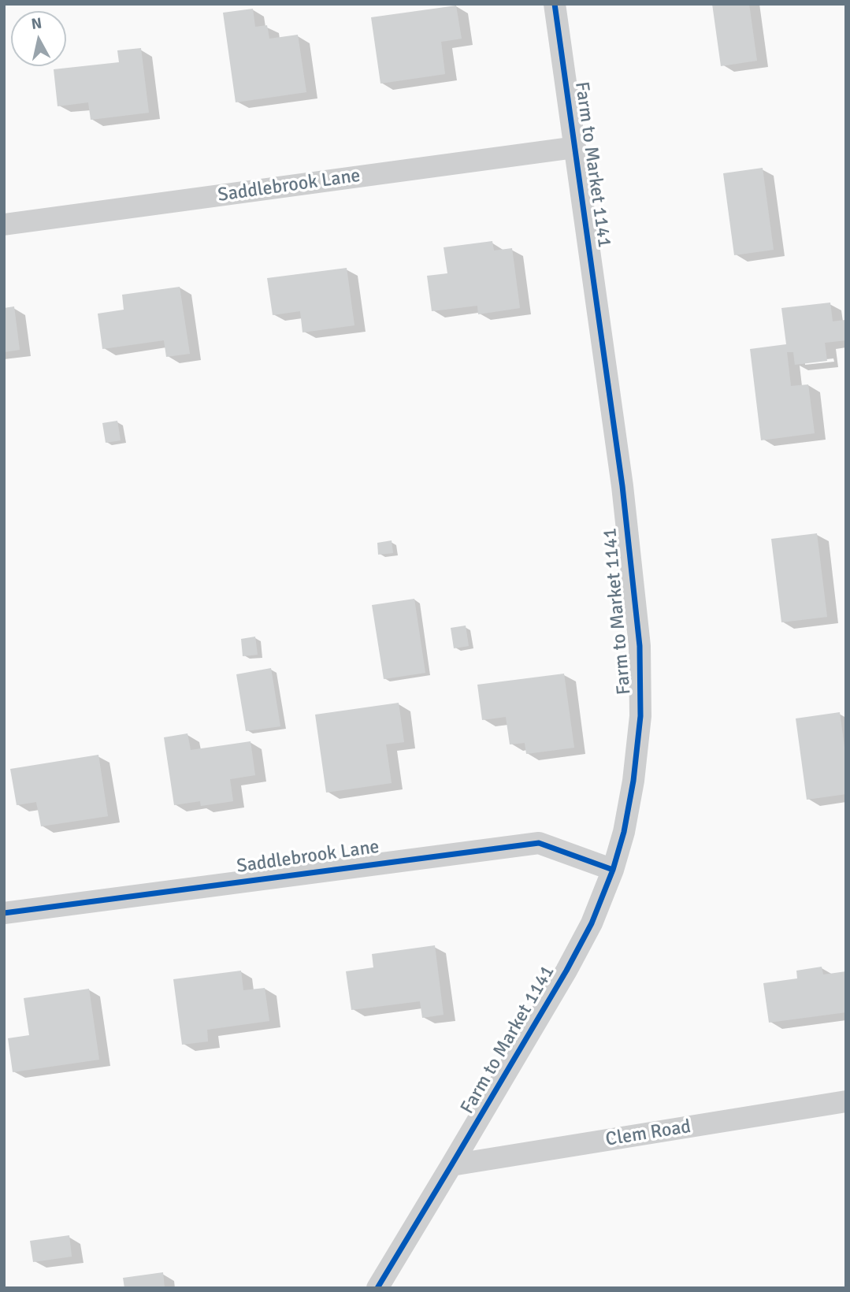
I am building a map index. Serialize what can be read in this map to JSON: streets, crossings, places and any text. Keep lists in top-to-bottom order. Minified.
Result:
{"streets":{"street":["Farm to Market 1141","Saddlebrook Lane","Clem Road"]},"crossings":[["Farm to Market 1141","Saddlebrook Lane"],["Farm to Market 1141","Clem Road"]],"north":"top"}
